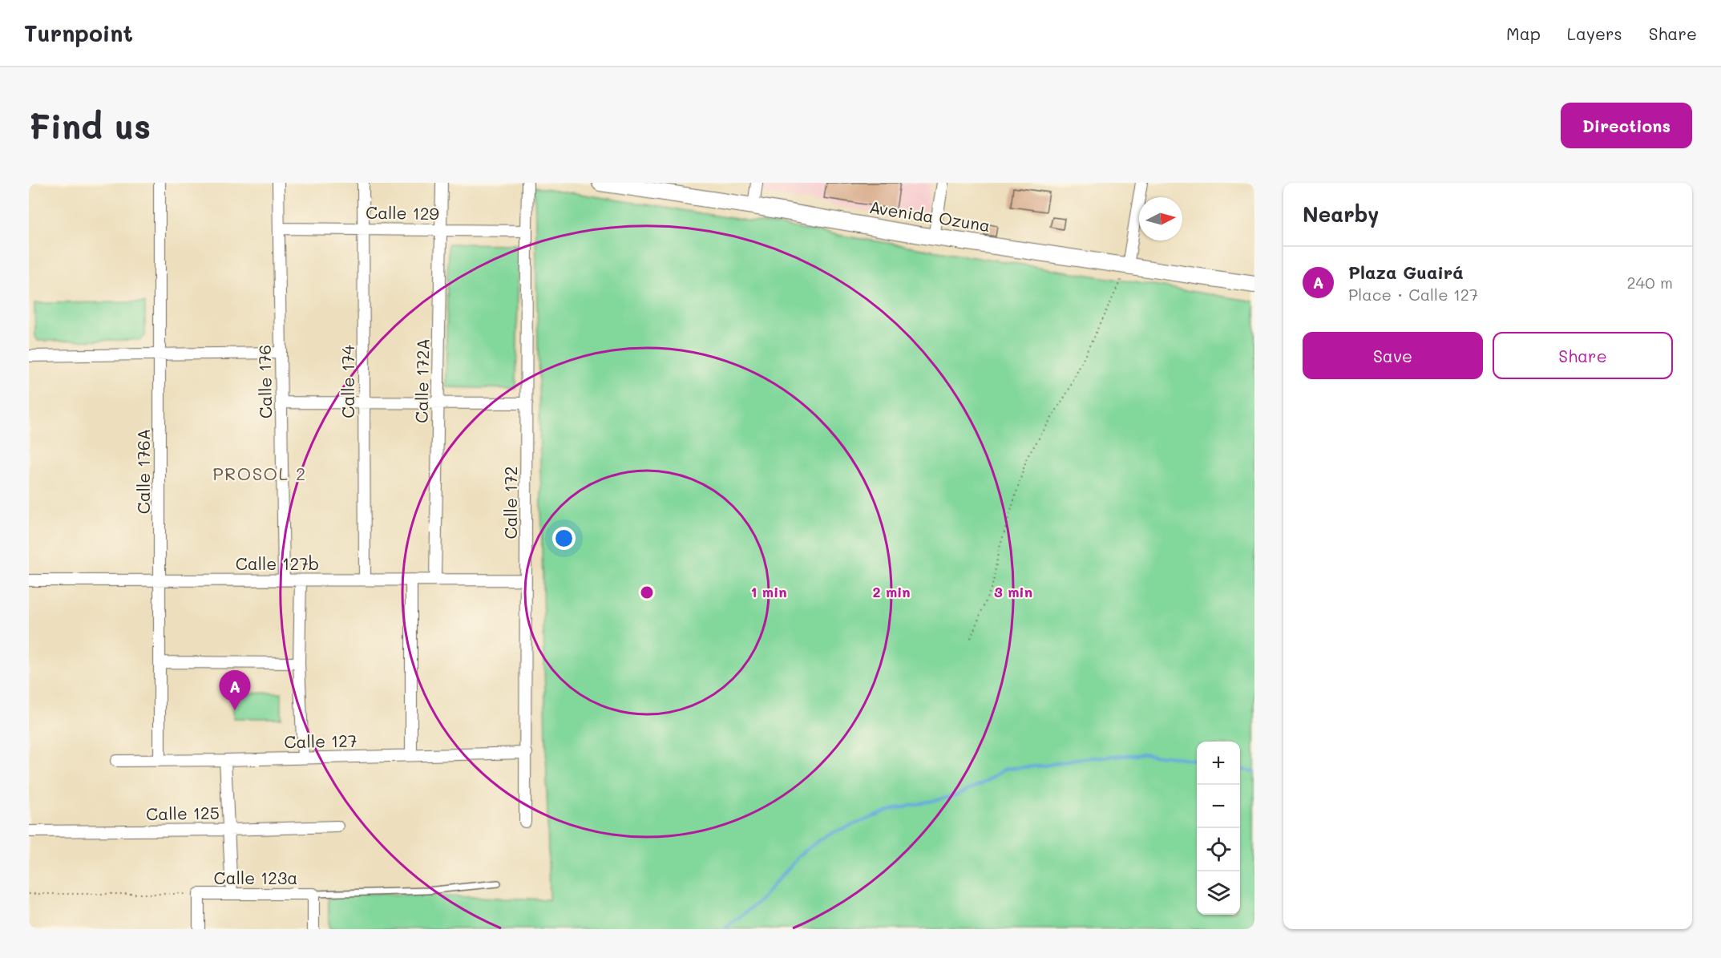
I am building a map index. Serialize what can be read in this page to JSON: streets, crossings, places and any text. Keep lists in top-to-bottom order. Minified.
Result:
{"streets":{"main road":["Avenida Ozuna"],"street":["Calle 129","Calle 172A","Calle 176","Calle 174","Calle 176A","Calle 172","Calle 127b","Calle 127","Calle 125","Calle 123a"]},"crossings":[["Calle 129","Calle 172A"],["Calle 129","Calle 176"],["Calle 129","Calle 174"],["Calle 129","Calle 172"],["Calle 172A","Calle 127b"],["Calle 176","Calle 127b"],["Calle 174","Calle 127b"],["Calle 176A","Calle 127b"],["Calle 176A","Calle 127"],["Calle 172","Calle 127b"],["Calle 172","Calle 127"]],"districts":["PROSOL 2"],"north":"right","page":{"header":"Turnpoint","nav":["Map","Layers","Share"],"buttons":["Directions",["Save","Share"]],"title":"Find us","heading":"Nearby","list":[{"mark":"A","name":"Plaza Guairá","note":"Place · Calle 127","value":"240 m"}],"pins":"A","map_buttons":["+","−"]},"rings":["1 min","2 min","3 min"]}
